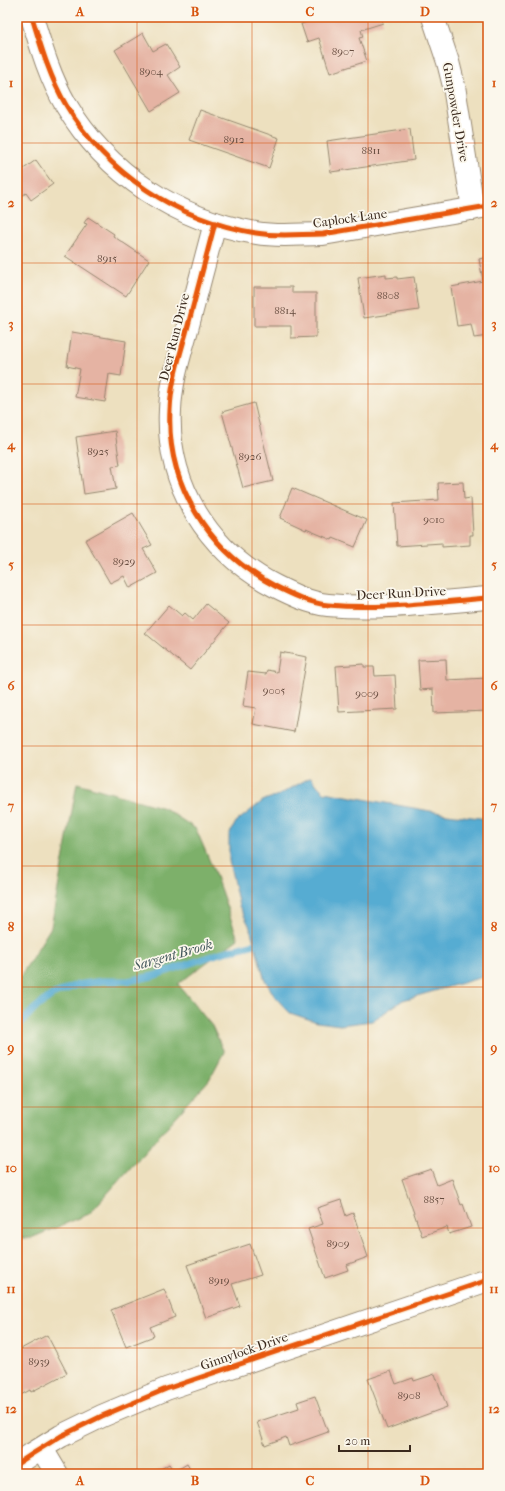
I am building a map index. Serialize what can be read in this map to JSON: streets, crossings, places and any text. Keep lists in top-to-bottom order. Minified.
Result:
{"streets":{"street":["Gunpowder Drive","Caplock Lane","Deer Run Drive","Ginnylock Drive"]},"crossings":[["Gunpowder Drive","Caplock Lane"],["Caplock Lane","Deer Run Drive"]],"water":["Sargent Brook"],"house_numbers":["8907","8904","8912","8811","8915","8808","8814","8925","8926","9010","8929","9005","9009","8857","8909","8919","8939","8908"],"scale_bar":"20 m","grid":{"columns":["A","B","C","D"],"rows":["1","2","3","4","5","6","7","8","9","10","11","12"]}}
